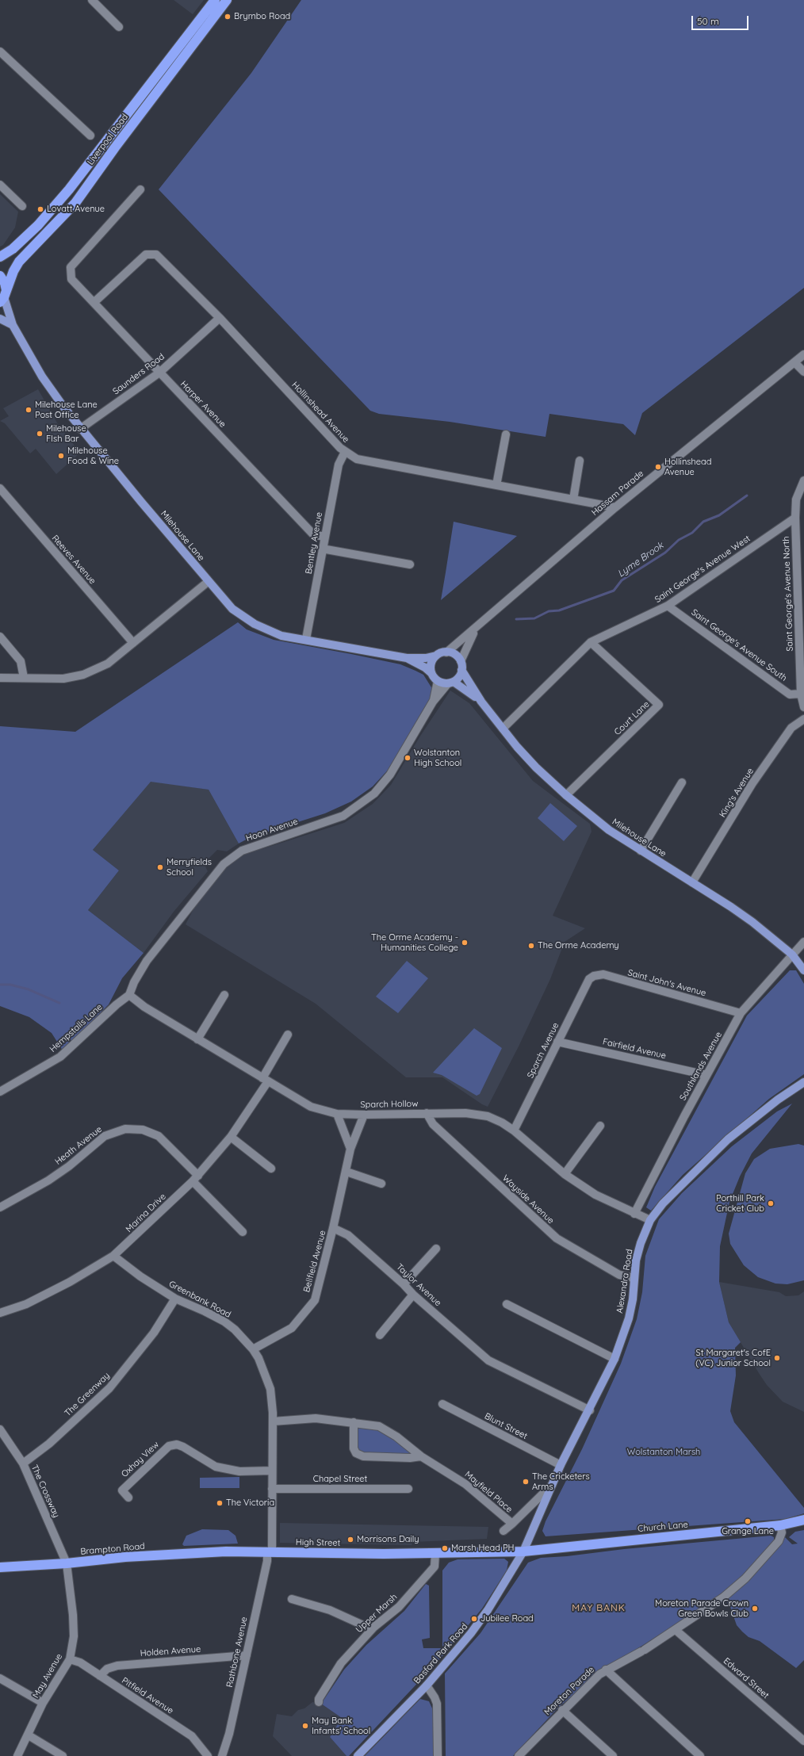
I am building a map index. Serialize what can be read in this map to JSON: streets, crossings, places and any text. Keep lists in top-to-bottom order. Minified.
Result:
{"streets":{"highway":["Liverpool Road","Church Lane","High Street","Brampton Road"],"main road":["Milehouse Lane","Alexandra Road","Basford Park Road"],"street":["Saunders Road","Harper Avenue","Hollinshead Avenue","Hassam Parade","Bentley Avenue","Reeves Avenue","Saint George's Avenue West","Saint George's Avenue North","Saint George's Avenue South","Court Lane","King's Avenue","Hoon Avenue","Saint John's Avenue","Hempstalls Lane","Fairfield Avenue","Sparch Avenue","Southlands Avenue","Sparch Hollow","Heath Avenue","Wayside Avenue","Marina Drive","Bellfield Avenue","Taylor Avenue","Greenbank Road","The Greenway","Blunt Street","Oxhay View","Chapel Street","The Crossway","Mayfield Place","Upper Marsh","Holden Avenue","Rathbone Avenue","May Avenue","Edward Street","Moreton Parade","Pitfield Avenue"]},"crossings":[["Liverpool Road","Milehouse Lane"],["Saunders Road","Harper Avenue"],["Saunders Road","Hollinshead Avenue"],["Saunders Road","Milehouse Lane"],["Harper Avenue","Hollinshead Avenue"],["Harper Avenue","Bentley Avenue"],["Hollinshead Avenue","Hassam Parade"],["Hollinshead Avenue","Bentley Avenue"],["Hassam Parade","Milehouse Lane"],["Hassam Parade","Hoon Avenue"],["Milehouse Lane","Bentley Avenue"],["Milehouse Lane","Saint George's Avenue West"],["Milehouse Lane","Court Lane"],["Milehouse Lane","King's Avenue"],["Milehouse Lane","Hoon Avenue"],["Milehouse Lane","Southlands Avenue"],["Saint George's Avenue West","Saint George's Avenue North"],["Saint George's Avenue West","Saint George's Avenue South"],["Saint George's Avenue West","Court Lane"],["Saint George's Avenue North","Saint George's Avenue South"],["Hoon Avenue","Hempstalls Lane"],["Hoon Avenue","Sparch Hollow"],["Saint John's Avenue","Sparch Avenue"],["Saint John's Avenue","Southlands Avenue"],["Hempstalls Lane","Sparch Hollow"],["Fairfield Avenue","Sparch Avenue"],["Fairfield Avenue","Southlands Avenue"],["Sparch Avenue","Sparch Hollow"],["Southlands Avenue","Sparch Hollow"],["Sparch Hollow","Wayside Avenue"],["Sparch Hollow","Marina Drive"],["Sparch Hollow","Bellfield Avenue"],["Sparch Hollow","Alexandra Road"],["Heath Avenue","Marina Drive"],["Wayside Avenue","Alexandra Road"],["Marina Drive","Greenbank Road"],["Bellfield Avenue","Taylor Avenue"],["Bellfield Avenue","Greenbank Road"],["Alexandra Road","Taylor Avenue"],["Alexandra Road","Blunt Street"],["Alexandra Road","Mayfield Place"],["Alexandra Road","Church Lane"],["Alexandra Road","High Street"],["Alexandra Road","Basford Park Road"],["Greenbank Road","The Greenway"],["Greenbank Road","Oxhay View"],["Greenbank Road","Chapel Street"],["Greenbank Road","Mayfield Place"],["Greenbank Road","Rathbone Avenue"],["The Greenway","The Crossway"],["Chapel Street","Rathbone Avenue"],["The Crossway","Brampton Road"],["The Crossway","May Avenue"],["Church Lane","High Street"],["Church Lane","Basford Park Road"],["Church Lane","Moreton Parade"],["High Street","Brampton Road"],["High Street","Upper Marsh"],["High Street","Rathbone Avenue"],["High Street","Basford Park Road"],["Brampton Road","May Avenue"],["Holden Avenue","Rathbone Avenue"],["Holden Avenue","Pitfield Avenue"],["May Avenue","Pitfield Avenue"],["Edward Street","Moreton Parade"]],"districts":["MAY BANK"],"water":["Lyme Brook"],"parks":["Wolstanton Marsh"],"places":["Brymbo Road","Lovatt Avenue","Milehouse Lane Post Office","Milehouse FIsh Bar","Milehouse Food & Wine","Hollinshead Avenue","Wolstanton High School","Merryfields School","The Orme Academy - Humanities College","The Orme Academy","Porthill Park Cricket Club","St Margaret's CofE (VC) Junior School","The Cricketers Arms","The Victoria","Grange Lane","Morrisons Daily","Marsh Head PH","Moreton Parade Crown Green Bowls Club","Jubilee Road","May Bank Infants' School"],"scale_bar":"50 m"}
